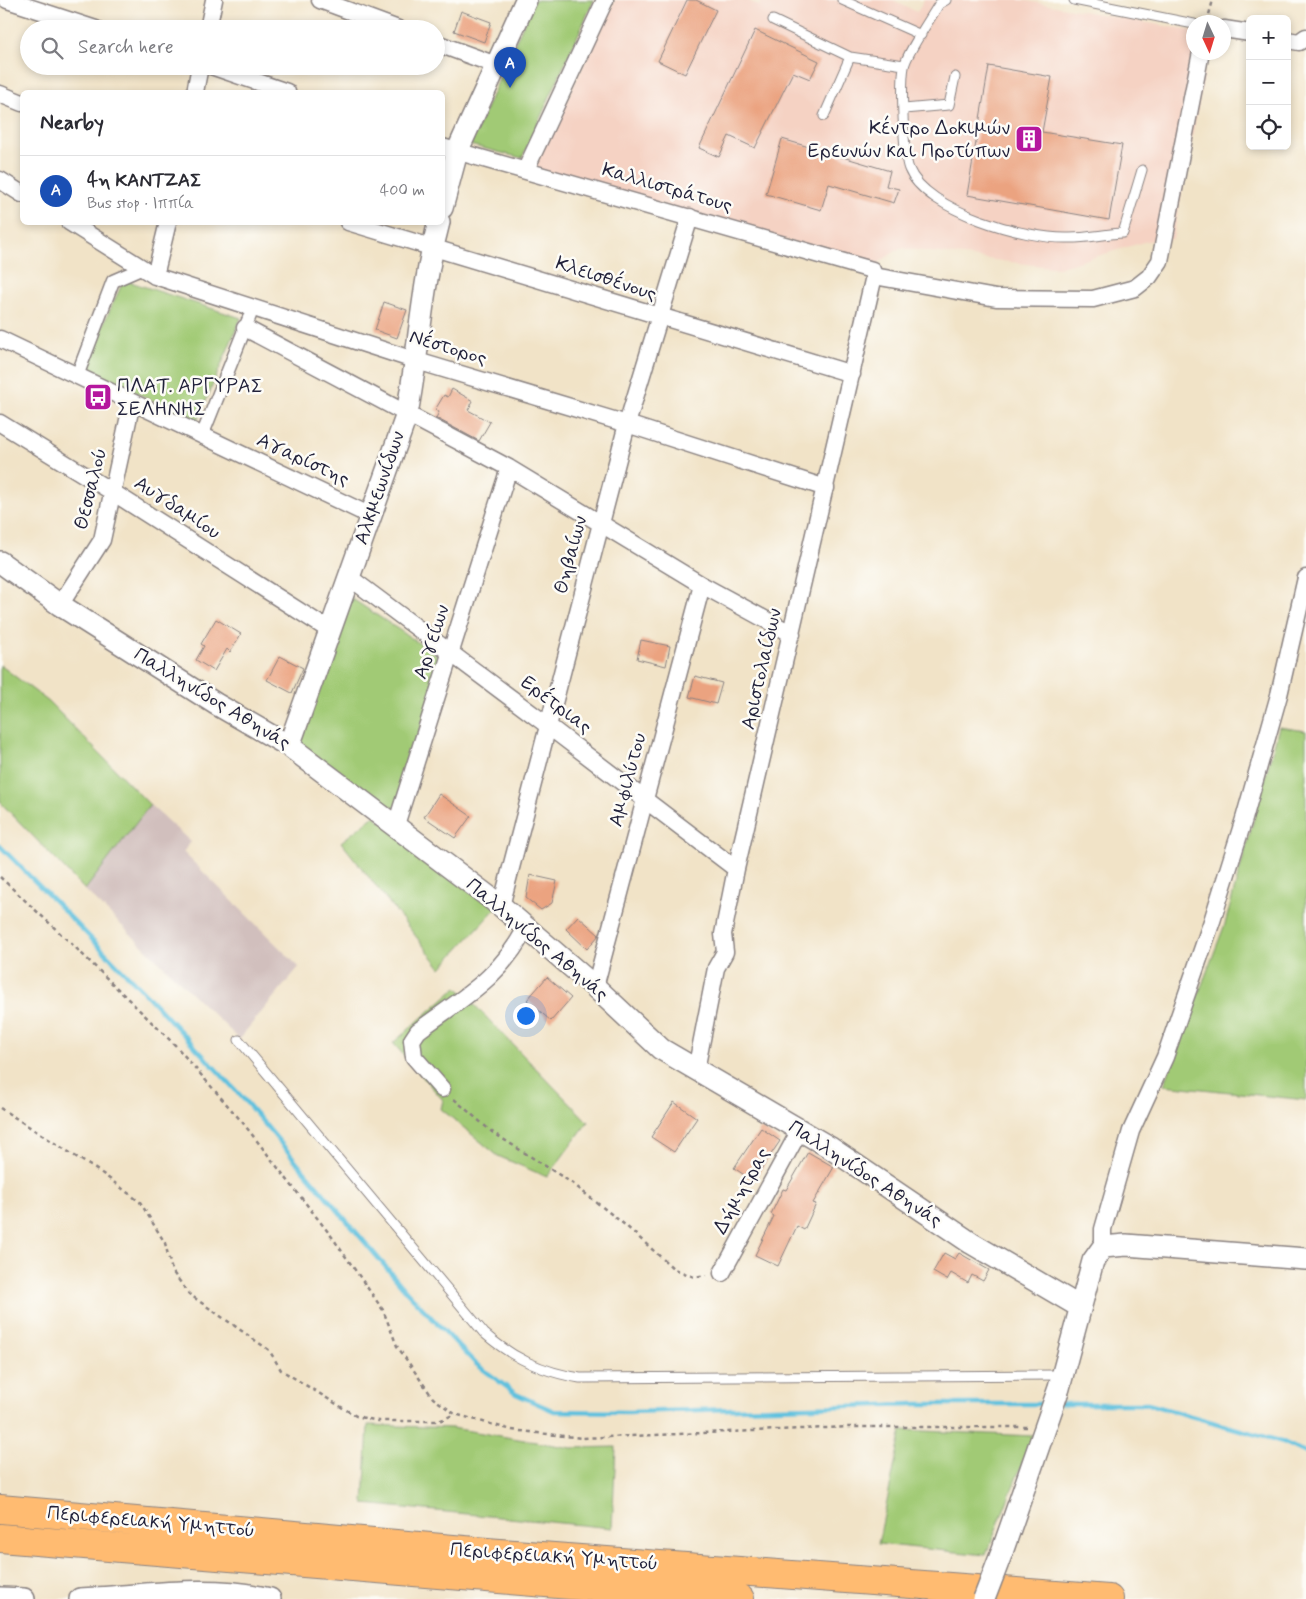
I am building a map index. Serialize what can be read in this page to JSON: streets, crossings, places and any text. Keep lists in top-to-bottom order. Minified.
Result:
{"streets":{"highway":["Περιφερειακή Υμηττού"],"street":["Καλλιστράτους","Κλεισθένους","Νέστορος","Αγαρίστης","Αλκμεωνίδων","Θεσσαλού","Αυγδαμίου","Θηβαίων","Αργείων","Αριστολαίδων","Παλληνίδος Αθηνάς","Ερέτριας","Αμφιλύτου","Δήμητρας"]},"crossings":[["Καλλιστράτους","Θηβαίων"],["Καλλιστράτους","Αριστολαίδων"],["Κλεισθένους","Αλκμεωνίδων"],["Κλεισθένους","Θηβαίων"],["Κλεισθένους","Αριστολαίδων"],["Νέστορος","Αλκμεωνίδων"],["Νέστορος","Θηβαίων"],["Νέστορος","Αριστολαίδων"],["Αγαρίστης","Αλκμεωνίδων"],["Αγαρίστης","Θεσσαλού"],["Αλκμεωνίδων","Αυγδαμίου"],["Αλκμεωνίδων","Παλληνίδος Αθηνάς"],["Αλκμεωνίδων","Ερέτριας"],["Θεσσαλού","Αυγδαμίου"],["Θεσσαλού","Παλληνίδος Αθηνάς"],["Θηβαίων","Παλληνίδος Αθηνάς"],["Θηβαίων","Ερέτριας"],["Αργείων","Παλληνίδος Αθηνάς"],["Αργείων","Ερέτριας"],["Αριστολαίδων","Παλληνίδος Αθηνάς"],["Αριστολαίδων","Ερέτριας"],["Παλληνίδος Αθηνάς","Αμφιλύτου"],["Παλληνίδος Αθηνάς","Δήμητρας"],["Ερέτριας","Αμφιλύτου"]],"places":{"building":["Κέντρο Δοκιμών Ερευνών και Προτύπων"],"bus stop":["ΠΛΑΤ. ΑΡΓΥΡΑΣ ΣΕΛΗΝΗΣ"]},"north":"bottom","page":{"map_buttons":["+","−"],"search":"Search here","pins":"A","heading":"Nearby","list":[{"mark":"A","name":"4η ΚΑΝΤΖΑΣ","note":"Bus stop · Ιππία","value":"400 m"}]}}
